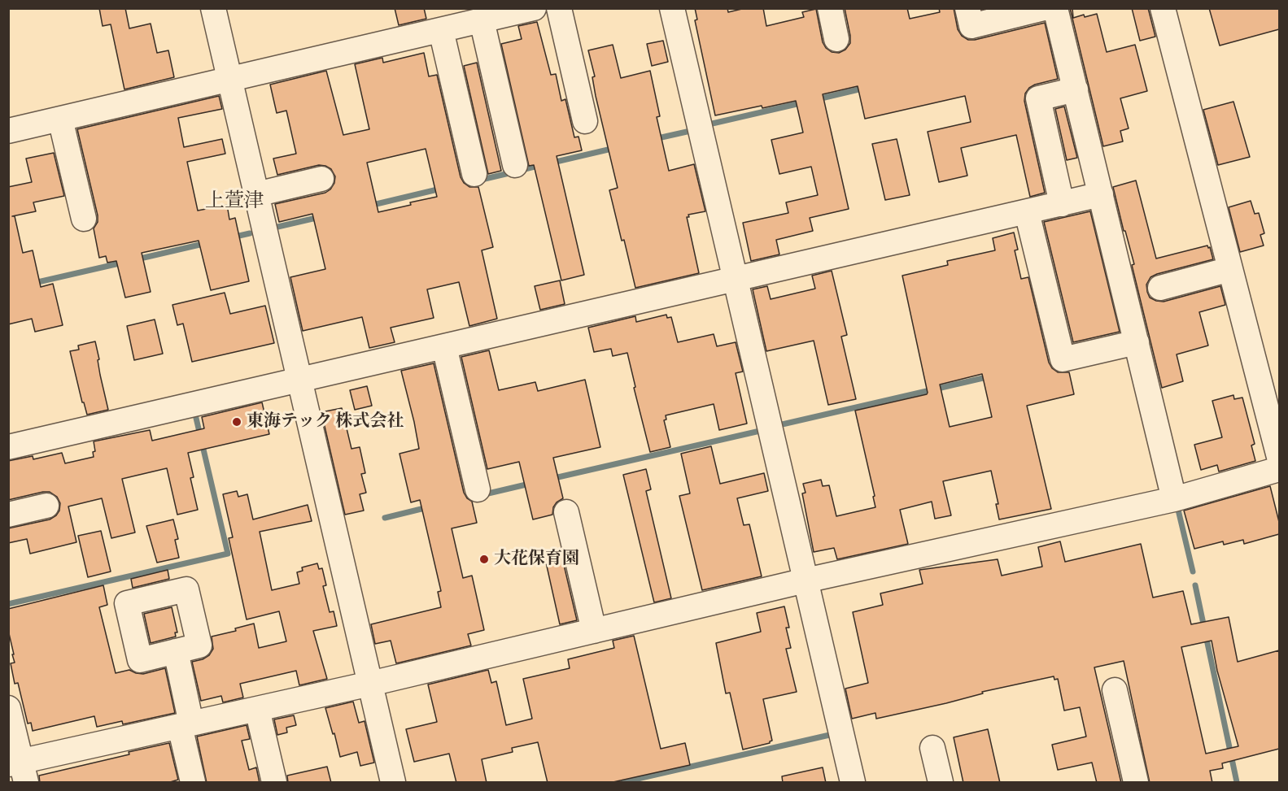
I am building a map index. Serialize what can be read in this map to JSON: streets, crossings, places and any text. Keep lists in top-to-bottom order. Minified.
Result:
{"districts":["上萱津"],"places":["東海テック 株式会社","大花保育園"]}
